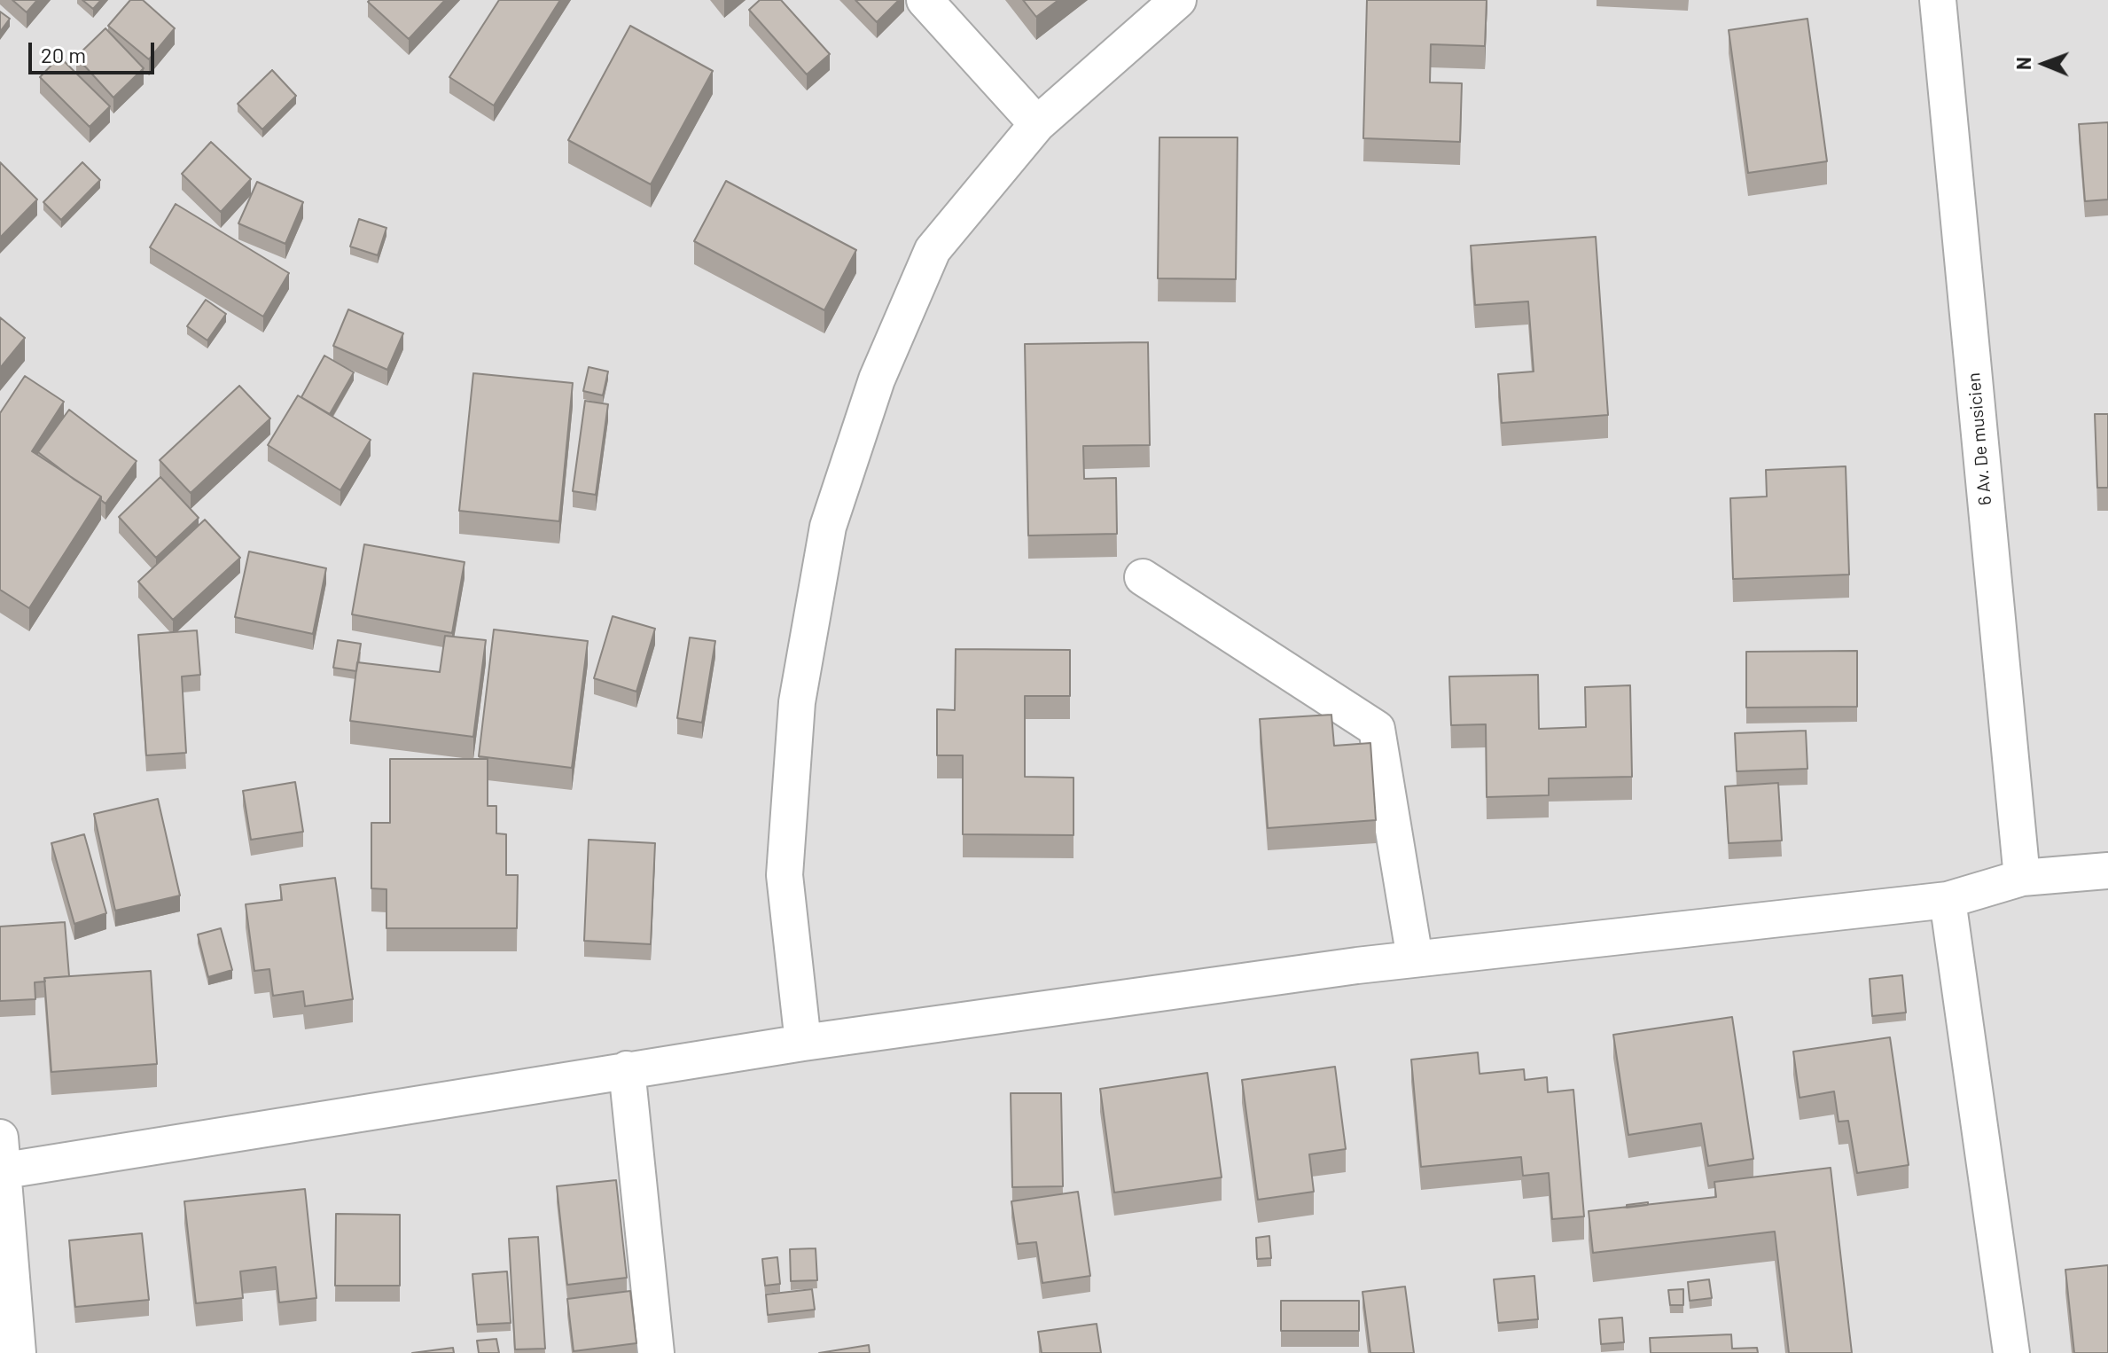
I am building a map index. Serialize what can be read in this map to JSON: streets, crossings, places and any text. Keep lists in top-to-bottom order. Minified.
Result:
{"streets":{"street":["6 Av. De musicien"]},"scale_bar":"20 m","north":"left"}
